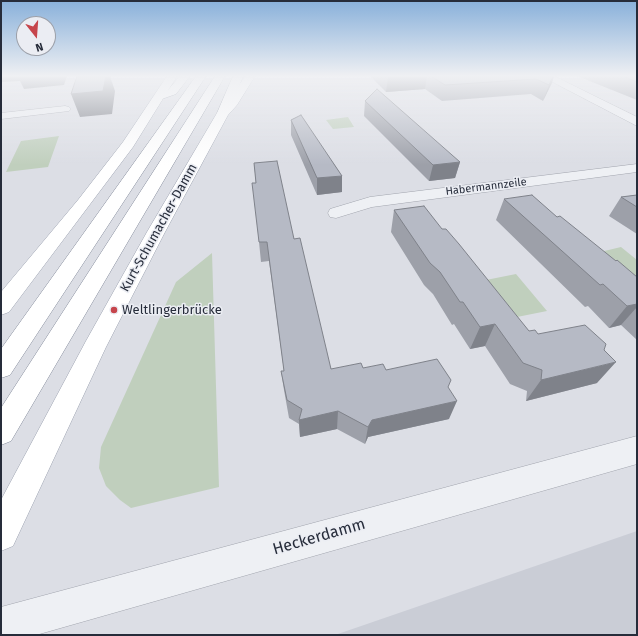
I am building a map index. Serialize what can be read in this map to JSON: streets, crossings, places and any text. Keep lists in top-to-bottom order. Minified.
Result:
{"streets":{"main road":["Kurt-Schumacher-Damm"],"street":["Habermannzeile","Heckerdamm"]},"places":["Weltlingerbrücke"],"north":"bottom"}
